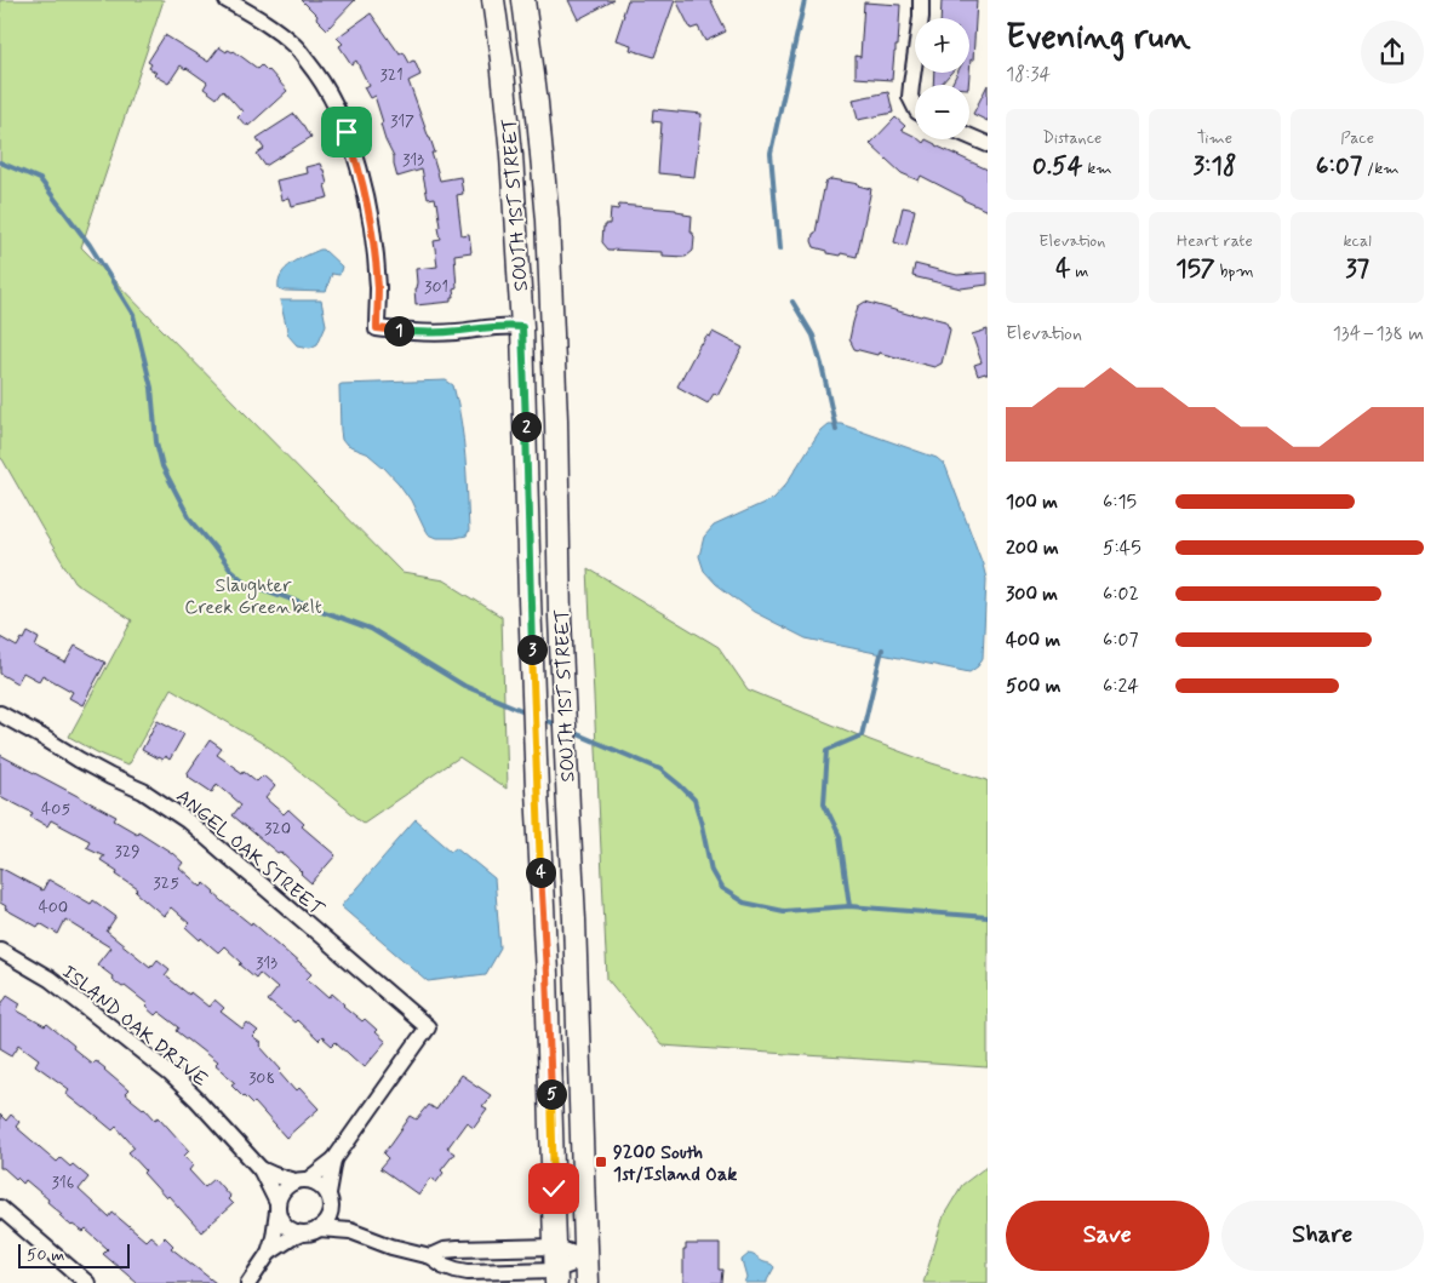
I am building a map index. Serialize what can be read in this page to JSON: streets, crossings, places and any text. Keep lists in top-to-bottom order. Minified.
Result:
{"streets":{"main road":["SOUTH 1ST STREET"],"street":["ANGEL OAK STREET","ISLAND OAK DRIVE"]},"parks":["Slaughter Creek Greenbelt"],"places":{"transit":["9200 South 1st/Island Oak"]},"house_numbers":["321","317","313","301","405","320","329","325","400","313","308","316"],"scale_bar":"50 m","page":{"heading":["Evening run","18:34"],"map_buttons":["+","−"],"stats":[["Distance","0.54 km"],["Time","3:18"],["Pace","6:07 /km"],["Elevation","4 m"],["Heart rate","157 bpm"],["kcal","37"]],"chart":["Elevation","134–138 m"],"pins":["1","2","3","4","5"],"list":[{"name":"100 m","note":"6:15"},{"name":"200 m","note":"5:45"},{"name":"300 m","note":"6:02"},{"name":"400 m","note":"6:07"},{"name":"500 m","note":"6:24"}],"buttons":["Save","Share"],"scale":"50 m"}}
